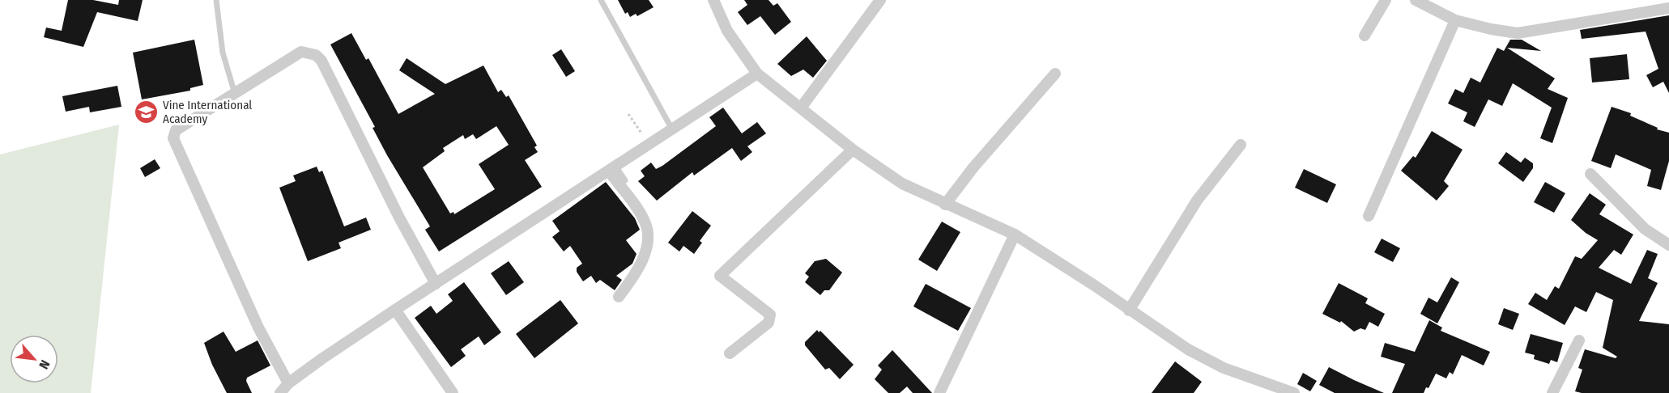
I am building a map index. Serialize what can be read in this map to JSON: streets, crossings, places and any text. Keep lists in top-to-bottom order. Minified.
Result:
{"places":{"school or university":["Vine International Academy"]},"north":"bottom right"}
